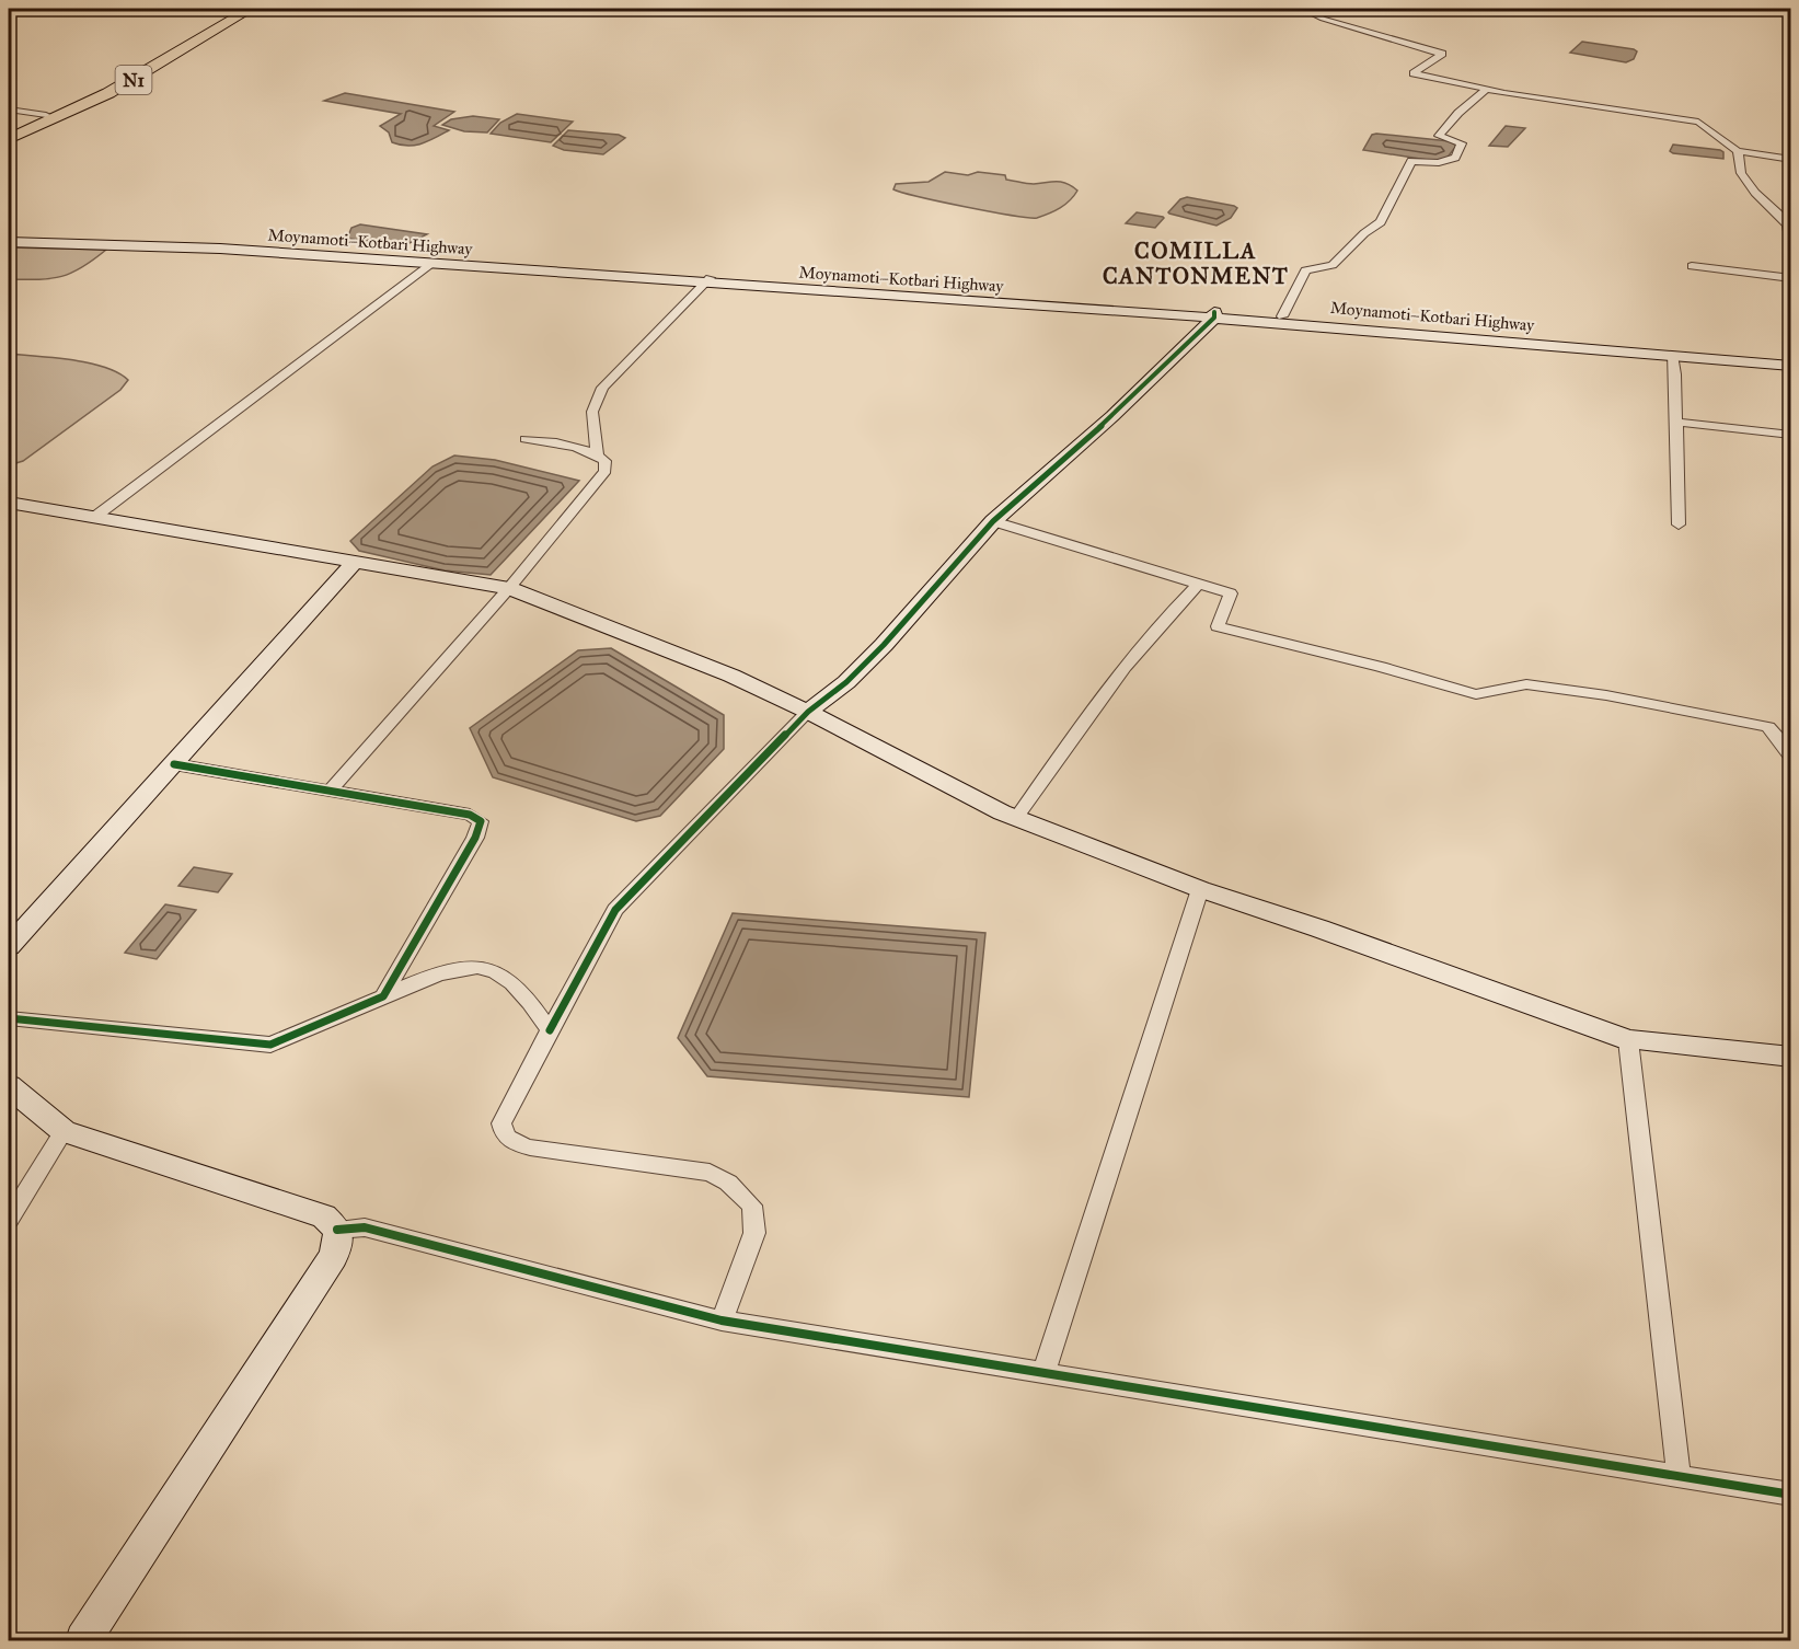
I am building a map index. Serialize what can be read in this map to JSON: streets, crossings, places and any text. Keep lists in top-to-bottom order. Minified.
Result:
{"streets":{"highway":["N1"],"main road":["Moynamoti–Kotbari Highway"]},"districts":["COMILLA CANTONMENT"]}
